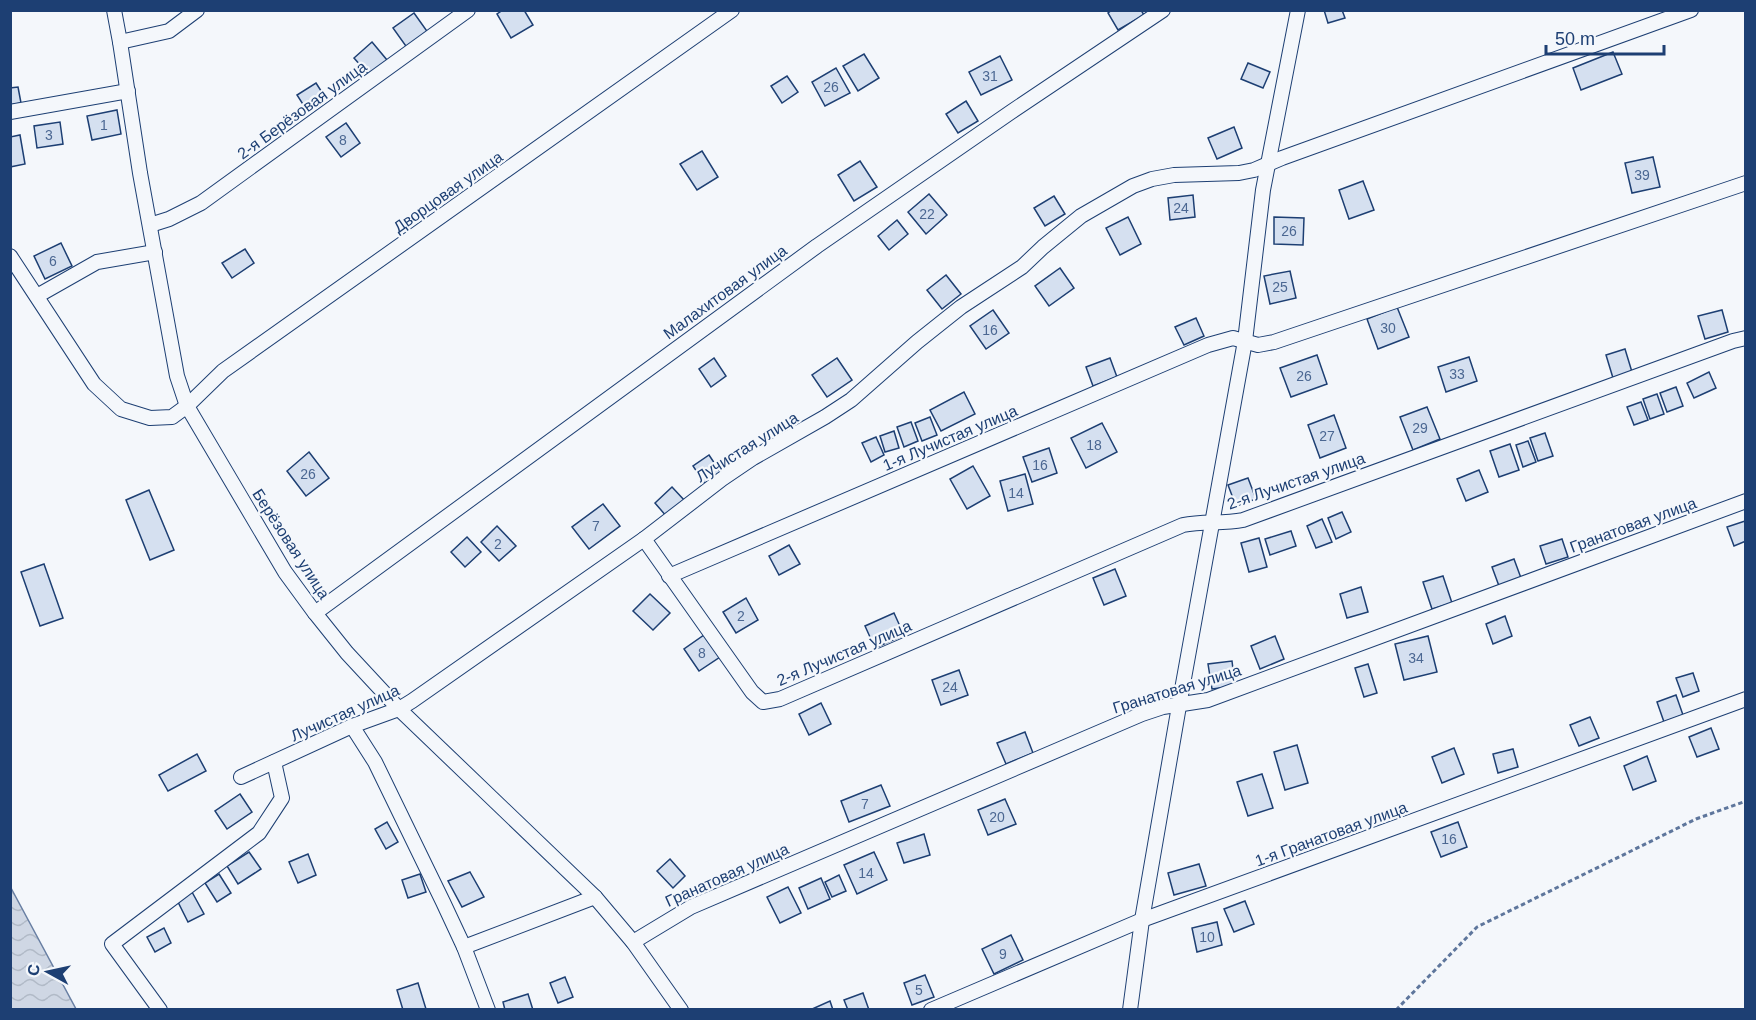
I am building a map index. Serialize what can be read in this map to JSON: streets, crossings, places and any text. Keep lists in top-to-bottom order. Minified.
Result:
{"streets":{"street":["2-я Берёзовая улица","Дворцовая улица","Малахитовая улица","1-я Лучистая улица","Лучистая улица","2-я Лучистая улица","Гранатовая улица","Берёзовая улица","1-я Гранатовая улица"]},"crossings":[["2-я Берёзовая улица","Берёзовая улица"],["Дворцовая улица","Берёзовая улица"],["Малахитовая улица","Берёзовая улица"],["1-я Лучистая улица","2-я Лучистая улица"],["Лучистая улица","Берёзовая улица"],["Гранатовая улица","Берёзовая улица"]],"house_numbers":["31","26","1","3","8","39","24","22","26","6","25","30","16","33","26","29","27","18","16","26","14","7","2","2","8","34","24","7","20","16","14","10","9","5"],"scale_bar":"50 m","north":"left"}
